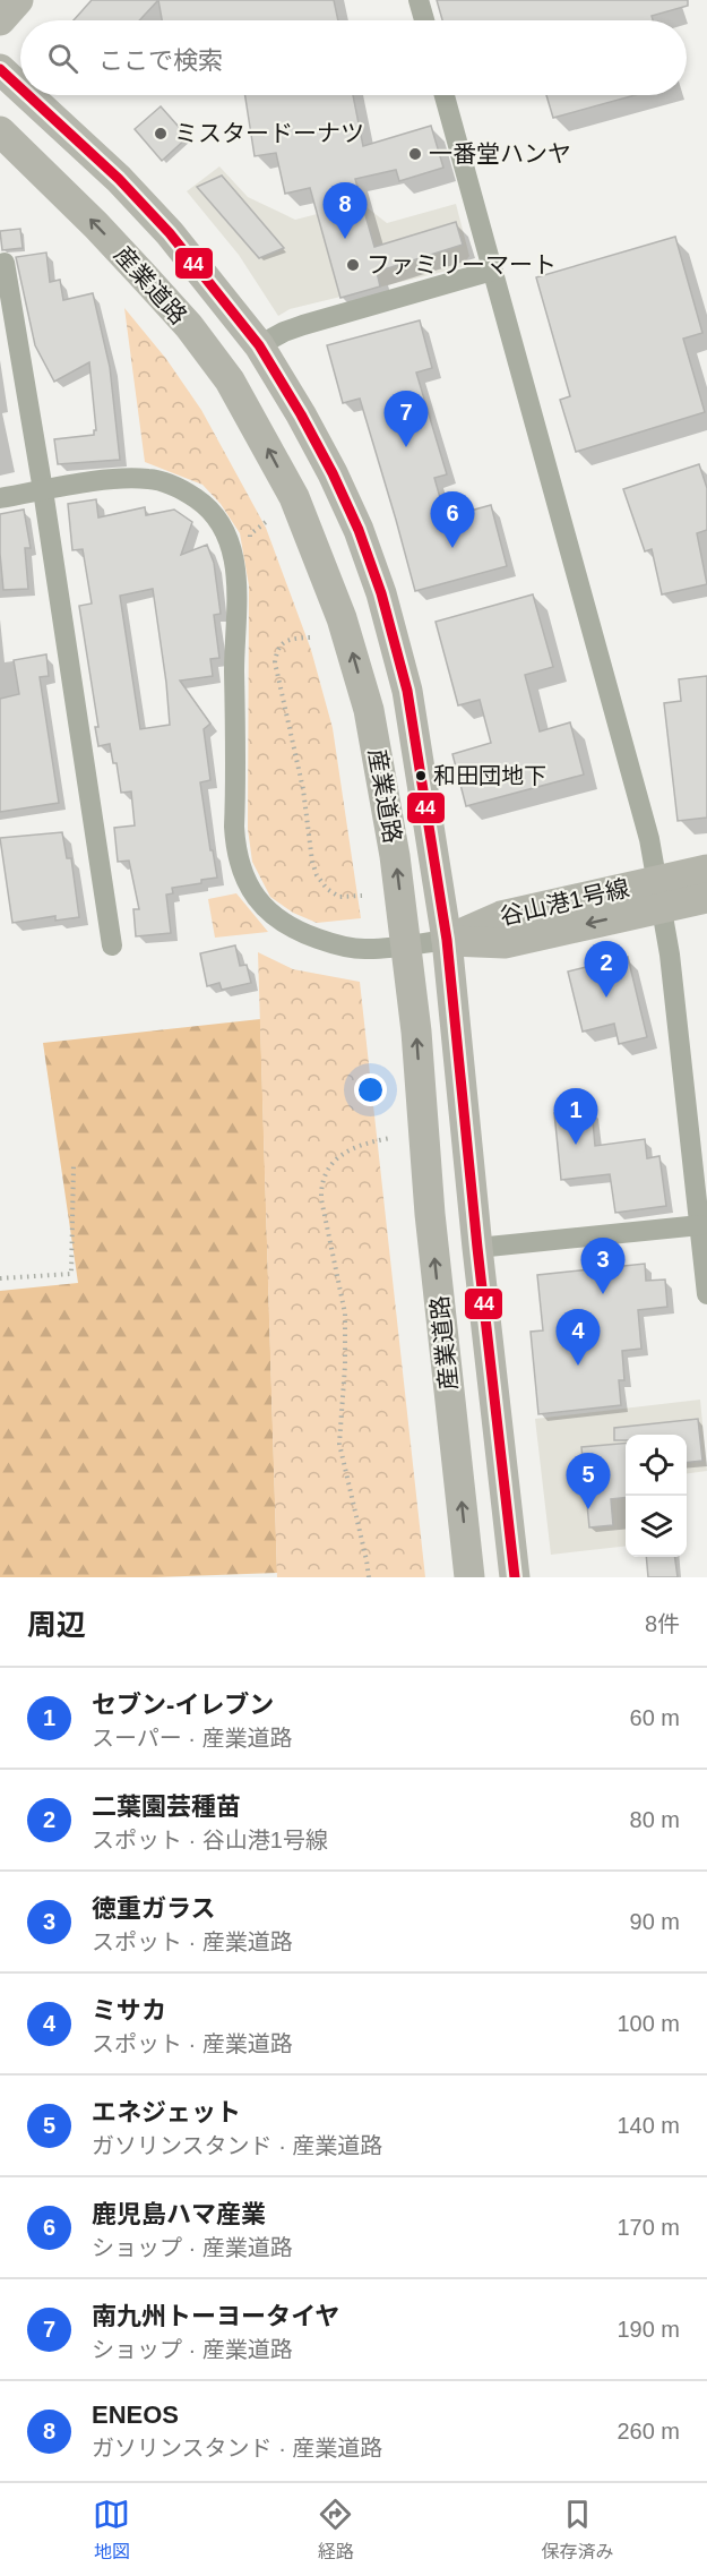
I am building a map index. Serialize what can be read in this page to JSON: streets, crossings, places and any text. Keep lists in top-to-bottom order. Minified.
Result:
{"streets":{"main road":["産業道路","谷山港1号線"]},"crossings":[["産業道路","谷山港1号線"]],"places":["ミスタードーナツ","一番堂ハンヤ","ファミリーマート","和田団地下"],"lines":["transit line 44"],"page":{"search":"ここで検索","pins":["8","7","6","2","1","3","4","5"],"heading":["周辺","8件"],"list":[{"mark":"1","name":"セブン-イレブン","note":"スーパー · 産業道路","value":"60 m"},{"mark":"2","name":"二葉園芸種苗","note":"スポット · 谷山港1号線","value":"80 m"},{"mark":"3","name":"徳重ガラス","note":"スポット · 産業道路","value":"90 m"},{"mark":"4","name":"ミサカ","note":"スポット · 産業道路","value":"100 m"},{"mark":"5","name":"エネジェット","note":"ガソリンスタンド · 産業道路","value":"140 m"},{"mark":"6","name":"鹿児島ハマ産業","note":"ショップ · 産業道路","value":"170 m"},{"mark":"7","name":"南九州トーヨータイヤ","note":"ショップ · 産業道路","value":"190 m"},{"mark":"8","name":"ENEOS","note":"ガソリンスタンド · 産業道路","value":"260 m"}],"nav":["地図","経路","保存済み"]}}
